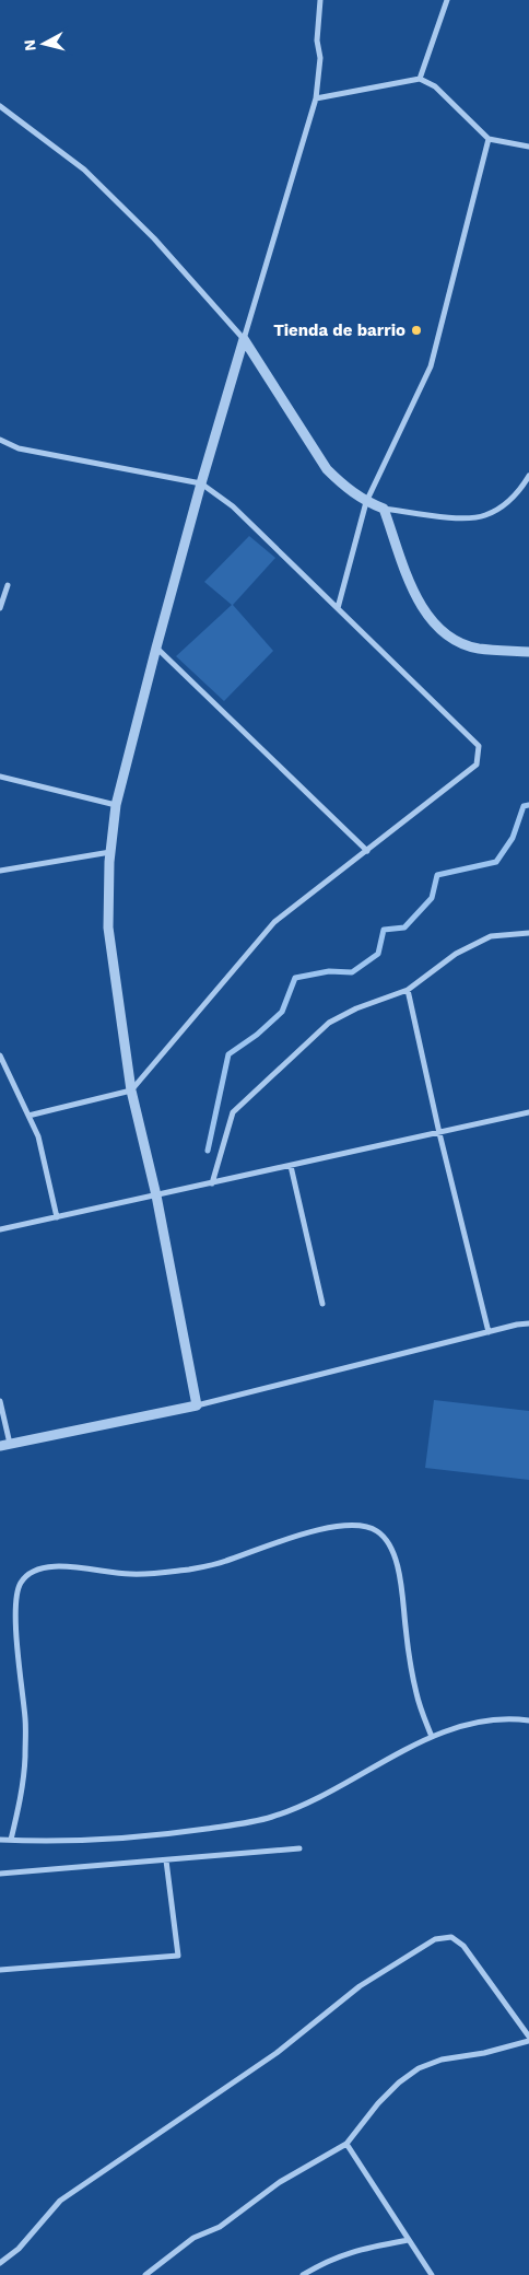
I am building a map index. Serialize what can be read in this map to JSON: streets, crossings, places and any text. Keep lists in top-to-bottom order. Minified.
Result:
{"places":["Tienda de barrio"],"north":"left"}
